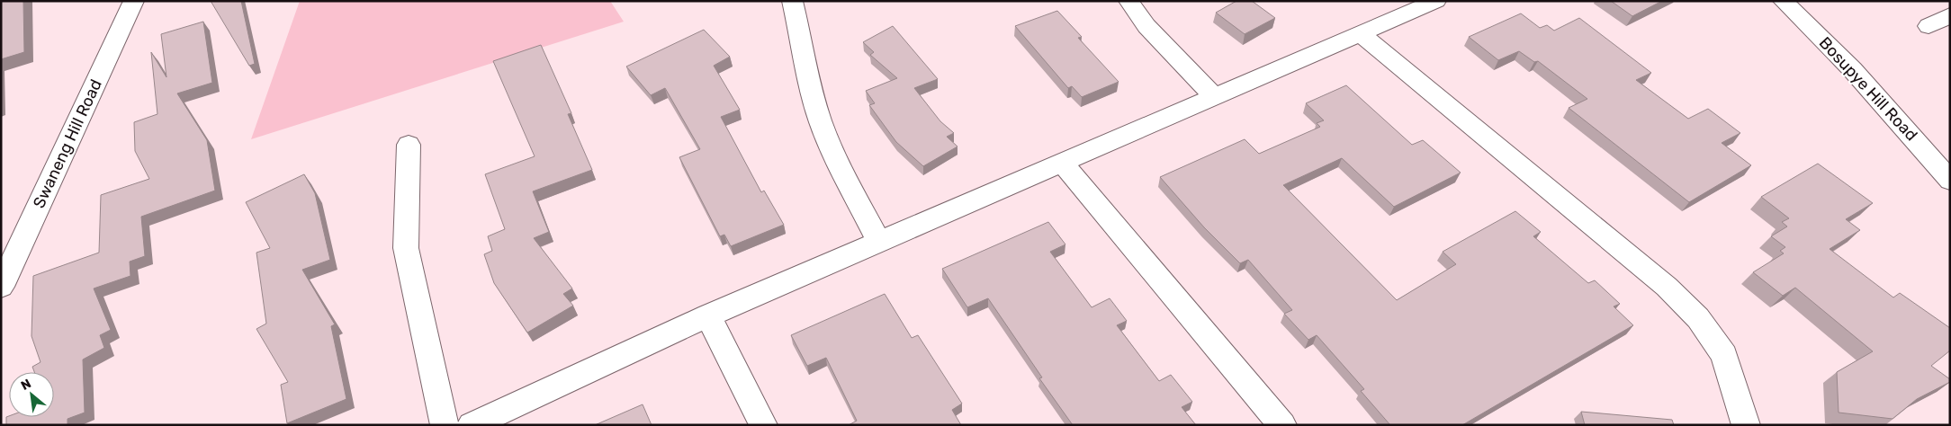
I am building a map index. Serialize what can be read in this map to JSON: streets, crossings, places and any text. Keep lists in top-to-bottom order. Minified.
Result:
{"streets":{"street":["Bosupye Hill Road","Swaneng Hill Road"]},"north":"top left"}
